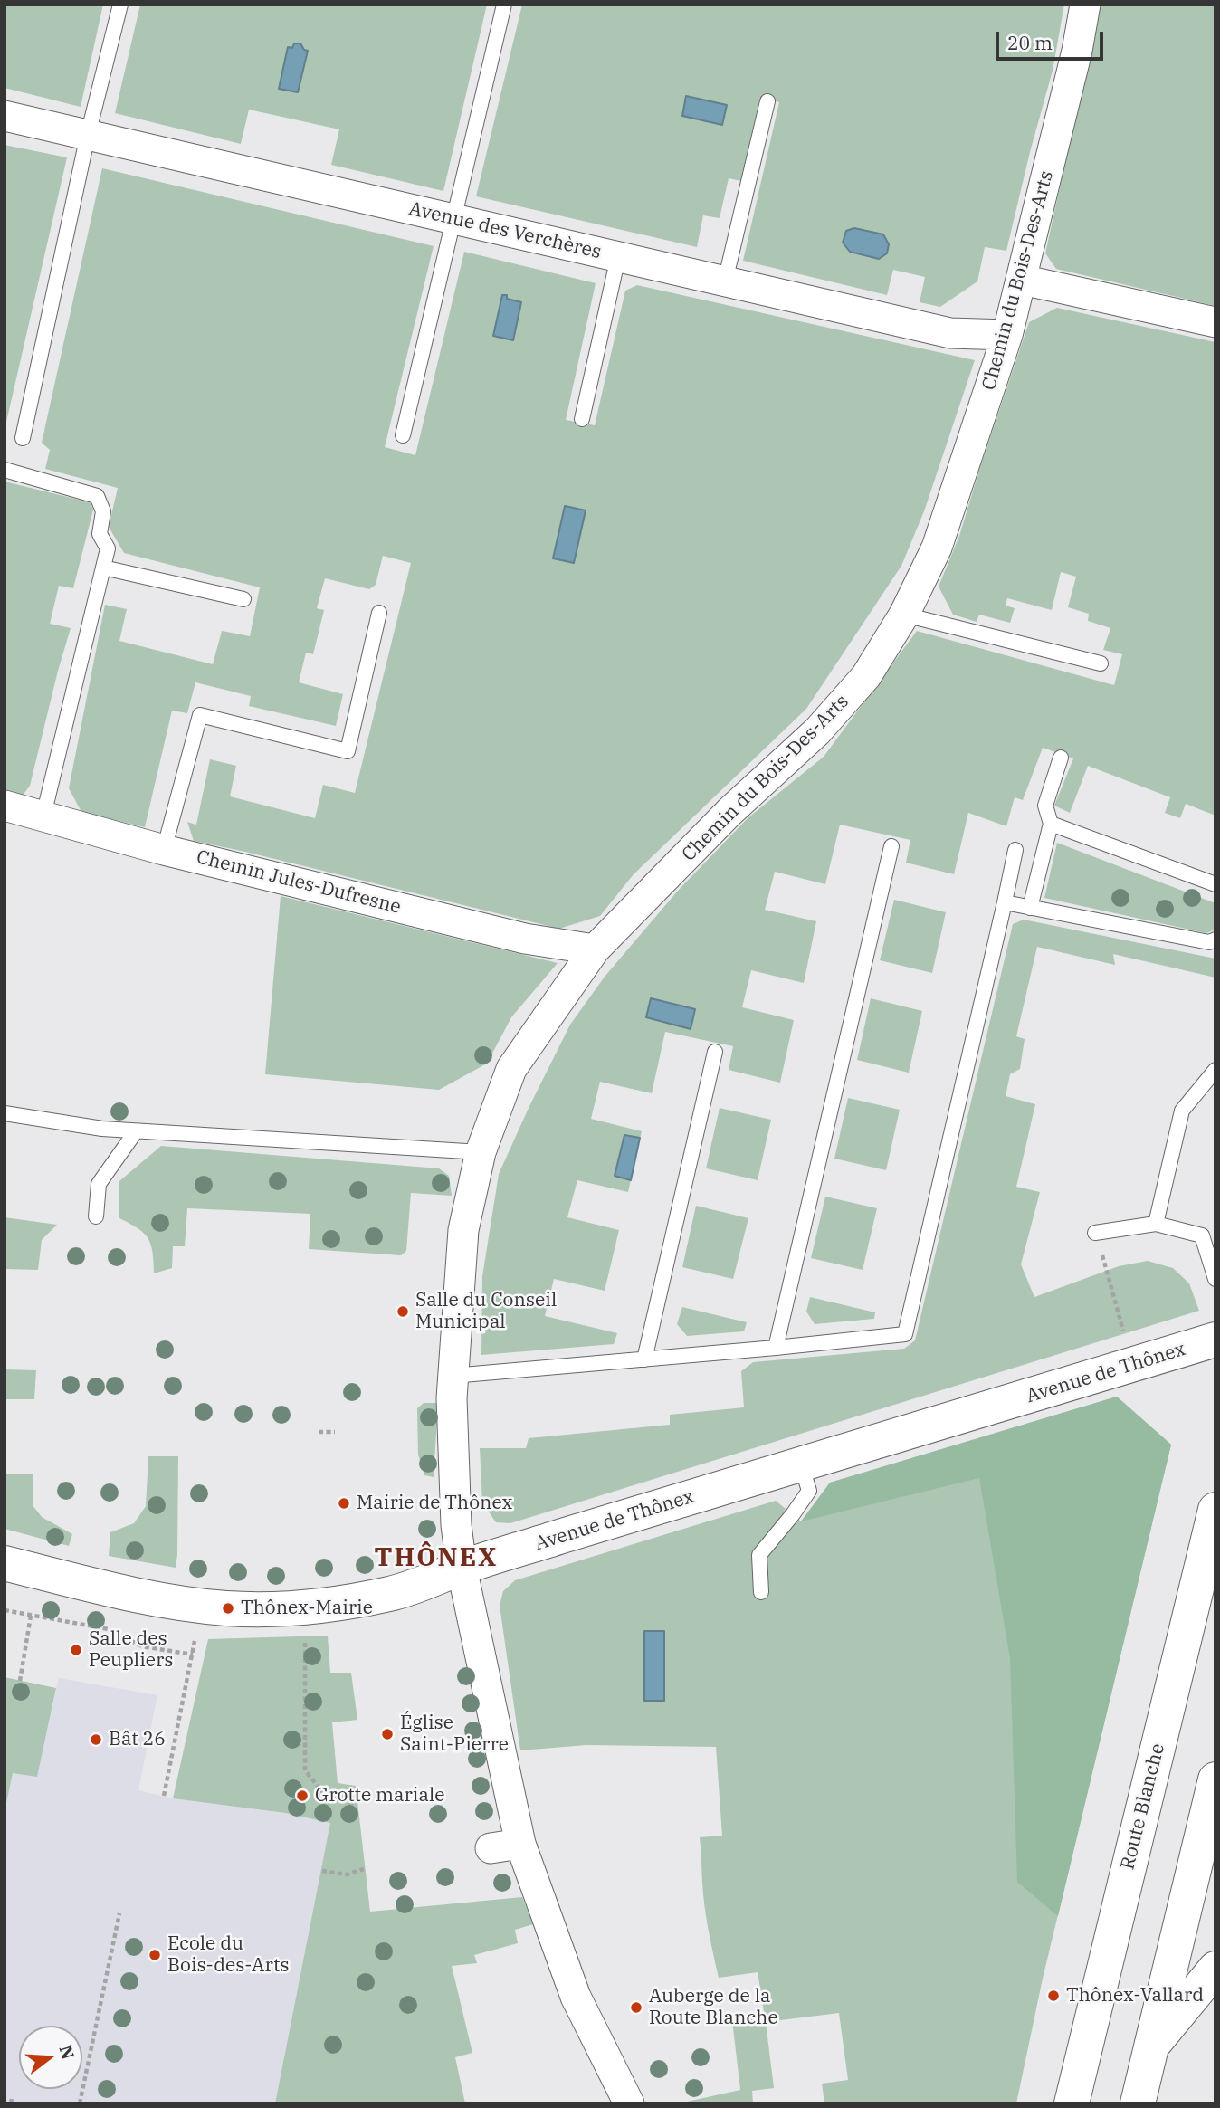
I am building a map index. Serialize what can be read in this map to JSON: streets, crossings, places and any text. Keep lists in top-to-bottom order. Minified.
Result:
{"streets":{"main road":["Avenue de Thônex","Route Blanche"],"street":["Avenue des Verchères","Chemin du Bois-Des-Arts","Chemin Jules-Dufresne"]},"crossings":[["Avenue des Verchères","Chemin du Bois-Des-Arts"],["Chemin du Bois-Des-Arts","Chemin Jules-Dufresne"],["Chemin du Bois-Des-Arts","Avenue de Thônex"]],"districts":["THÔNEX"],"places":["Salle du Conseil Municipal","Mairie de Thônex","Thônex-Mairie","Salle des Peupliers","Église Saint-Pierre","Bât 26","Grotte mariale","Ecole du Bois-des-Arts","Thônex-Vallard","Auberge de la Route Blanche"],"scale_bar":"20 m","north":"right"}
